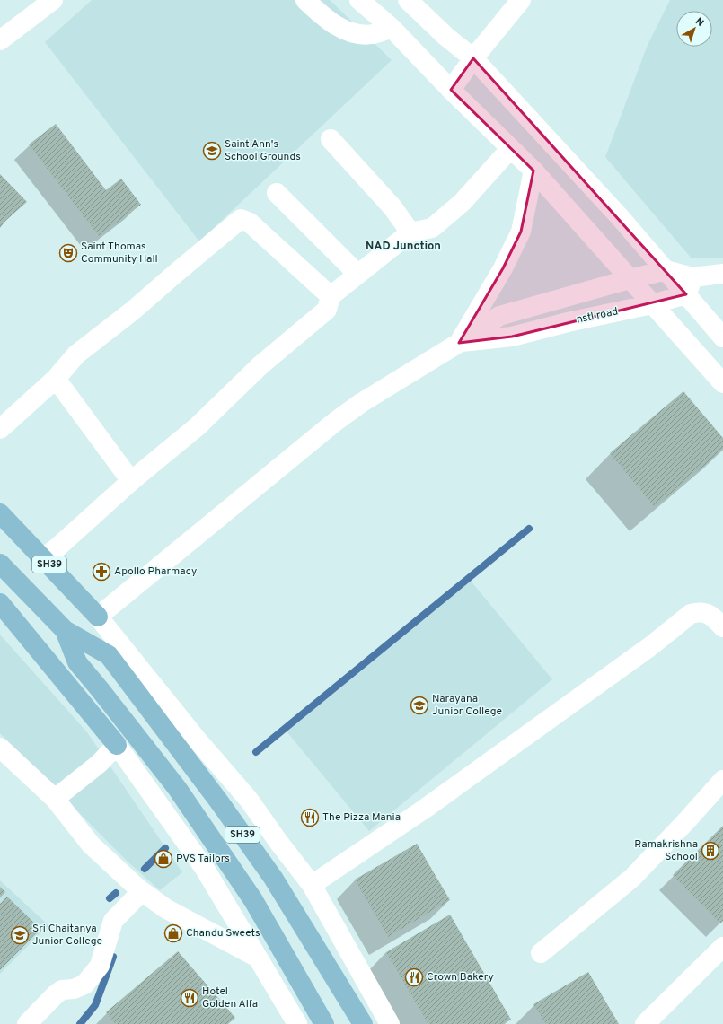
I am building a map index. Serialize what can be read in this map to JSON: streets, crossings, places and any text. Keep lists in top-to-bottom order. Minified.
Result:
{"streets":{"main road":["SH39"],"street":["nstl road"]},"districts":["NAD Junction"],"places":{"school or university":["Saint Ann's School Grounds","Narayana Junior College","Sri Chaitanya Junior College"],"theatre":["Saint Thomas Community Hall"],"pharmacy":["Apollo Pharmacy"],"restaurant":["The Pizza Mania","Crown Bakery","Hotel Golden Alfa"],"building":["Ramakrishna School"],"shop":["PVS Tailors","Chandu Sweets"]},"north":"top right"}
